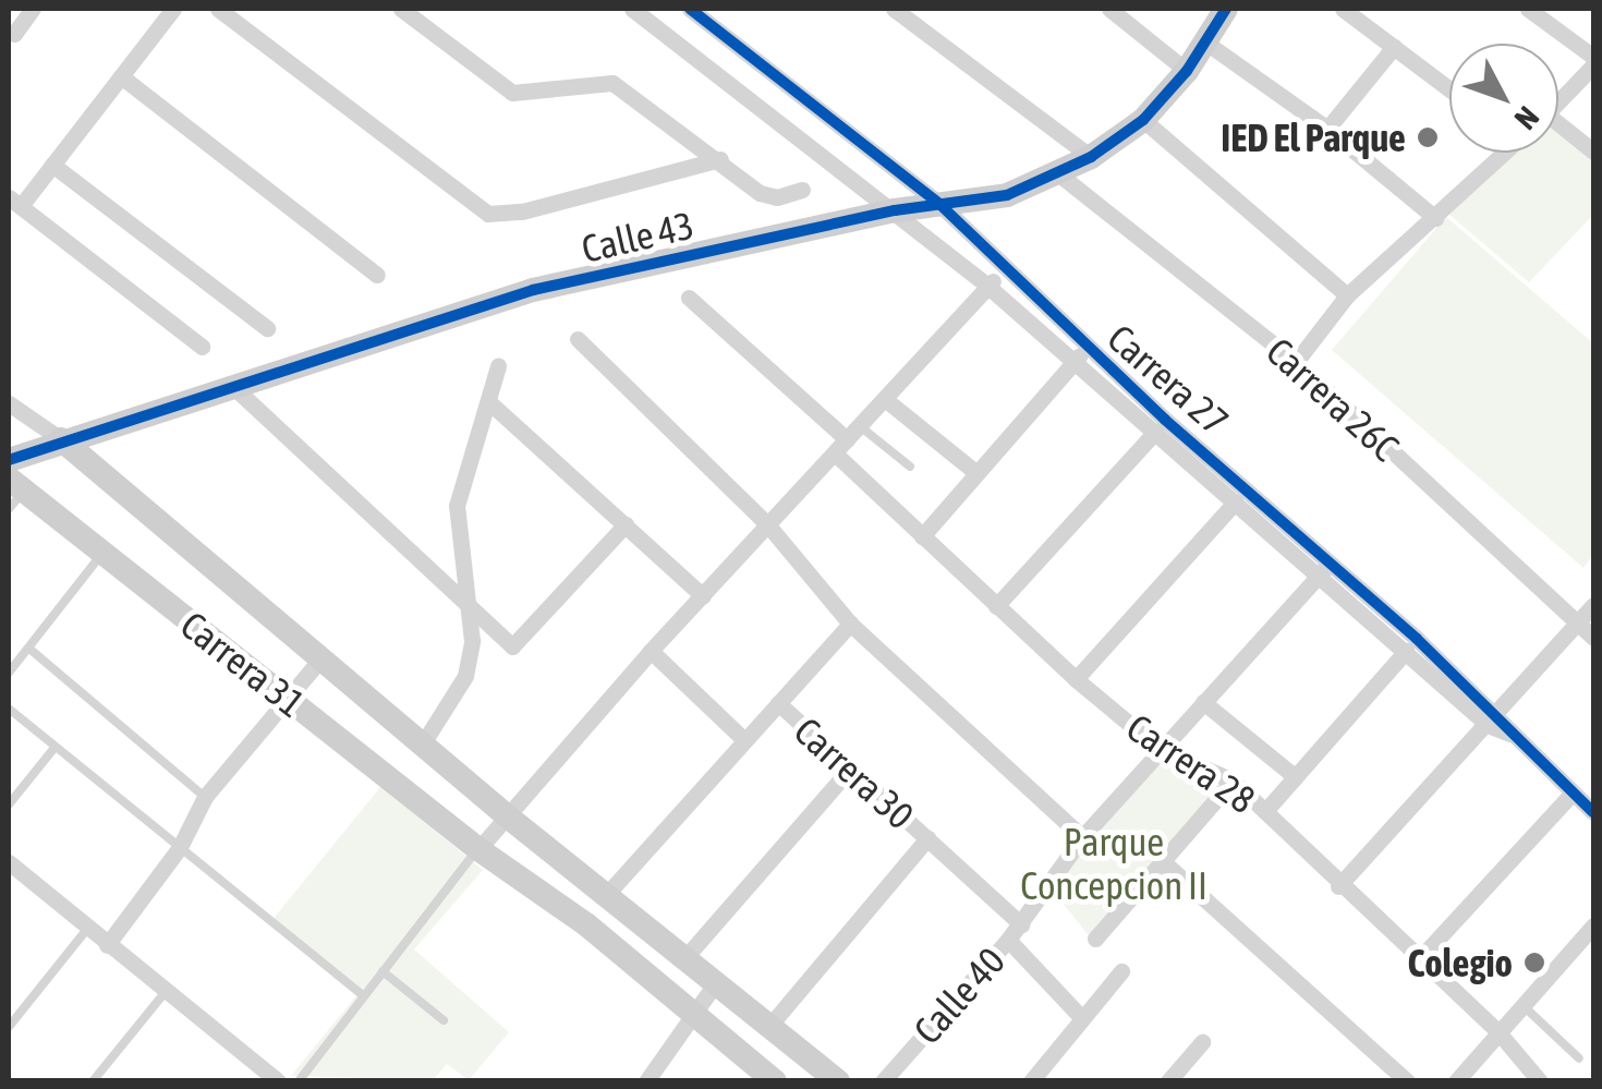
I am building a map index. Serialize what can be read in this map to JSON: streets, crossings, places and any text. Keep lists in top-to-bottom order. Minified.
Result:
{"streets":{"street":["Calle 43","Carrera 27","Carrera 26C","Carrera 31","Carrera 28","Carrera 30","Calle 40"]},"crossings":[["Calle 43","Carrera 27"],["Calle 43","Carrera 26C"],["Calle 43","Carrera 31"],["Carrera 27","Calle 40"],["Carrera 28","Calle 40"],["Carrera 30","Calle 40"]],"parks":["Parque Concepcion II"],"places":["IED El Parque","Colegio"],"north":"bottom right"}
